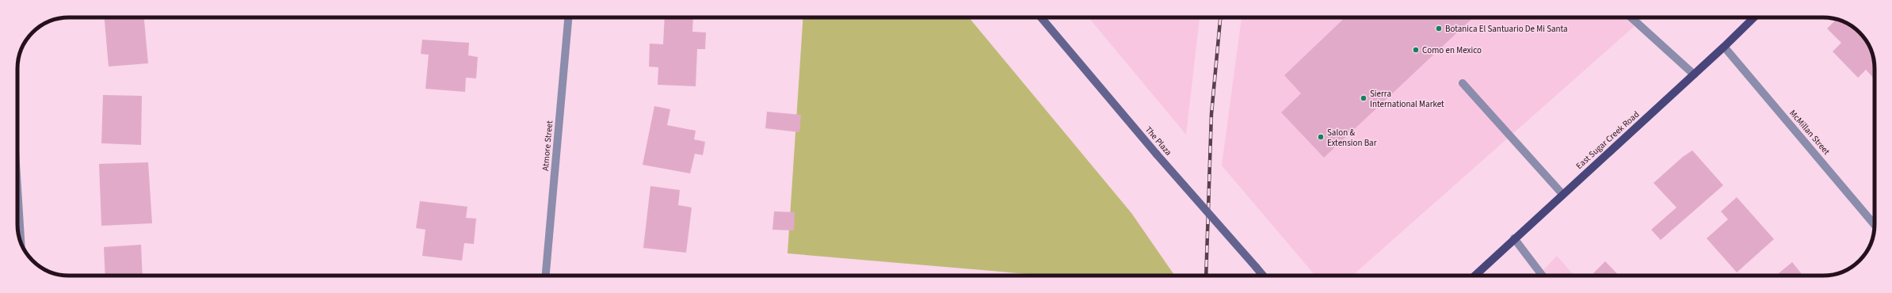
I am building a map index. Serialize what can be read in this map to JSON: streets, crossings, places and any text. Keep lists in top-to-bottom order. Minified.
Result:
{"streets":{"main road":["East Sugar Creek Road","The Plaza"],"street":["McMillan Street","Atmore Street"]},"crossings":[["McMillan Street","East Sugar Creek Road"]],"places":["Botanica El Santuario De Mi Santa","Como en Mexico","Sierra International Market","Salon & Extension Bar"]}
